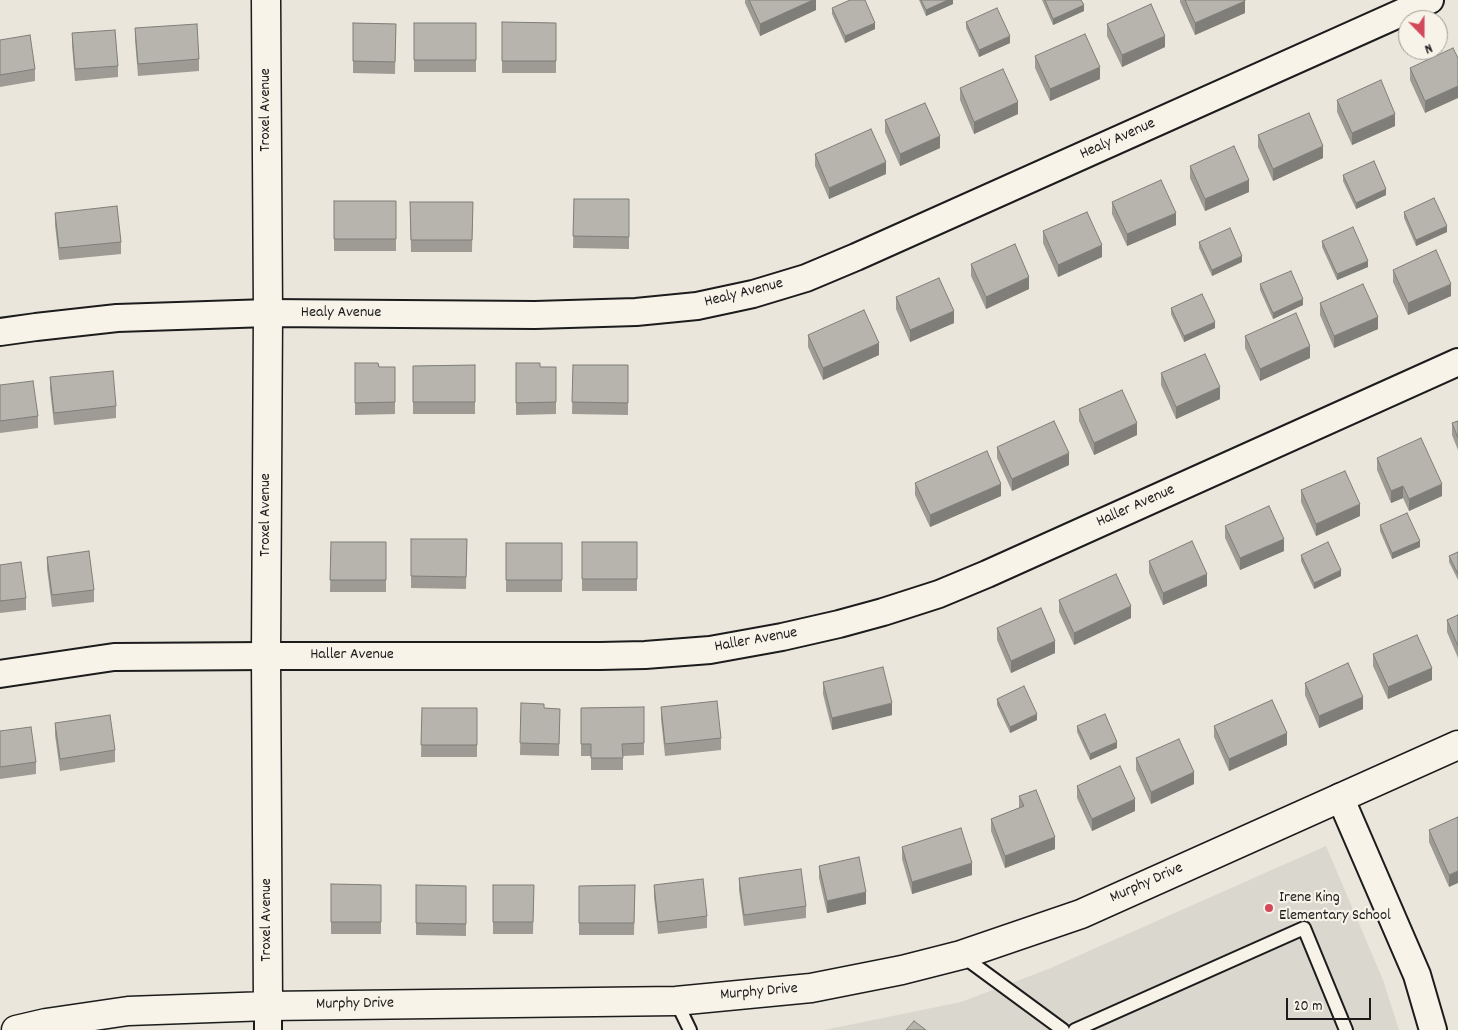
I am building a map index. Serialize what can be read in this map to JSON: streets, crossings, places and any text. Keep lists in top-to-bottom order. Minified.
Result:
{"streets":{"street":["Troxel Avenue","Healy Avenue","Haller Avenue","Murphy Drive"]},"crossings":[["Troxel Avenue","Healy Avenue"],["Troxel Avenue","Haller Avenue"],["Troxel Avenue","Murphy Drive"]],"places":["Irene King Elementary School"],"scale_bar":"20 m","north":"bottom"}
